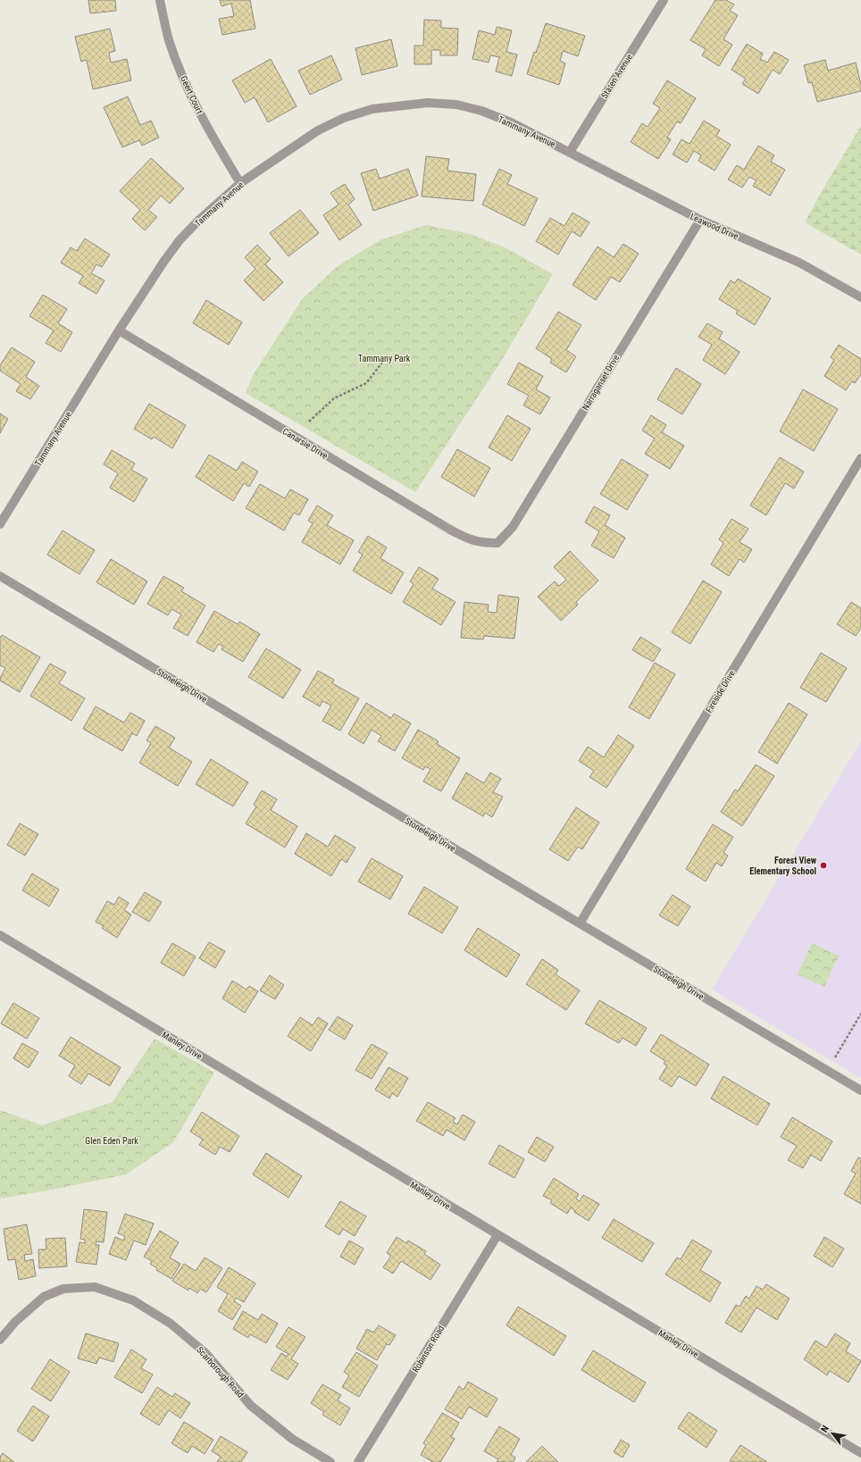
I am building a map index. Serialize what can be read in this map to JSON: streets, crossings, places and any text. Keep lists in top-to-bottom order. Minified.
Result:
{"streets":{"street":["Staten Avenue","Geert Court","Tammany Avenue","Leawood Drive","Narraganset Drive","Canarsie Drive","Stoneleigh Drive","Fireside Drive","Manley Drive","Robinson Road","Scarborough Road"]},"crossings":[["Staten Avenue","Tammany Avenue"],["Staten Avenue","Leawood Drive"],["Geert Court","Tammany Avenue"],["Tammany Avenue","Leawood Drive"],["Tammany Avenue","Canarsie Drive"],["Leawood Drive","Narraganset Drive"],["Narraganset Drive","Canarsie Drive"],["Stoneleigh Drive","Fireside Drive"],["Manley Drive","Robinson Road"]],"parks":["Tammany Park","Glen Eden Park"],"places":["Forest View Elementary School"],"north":"top left"}
